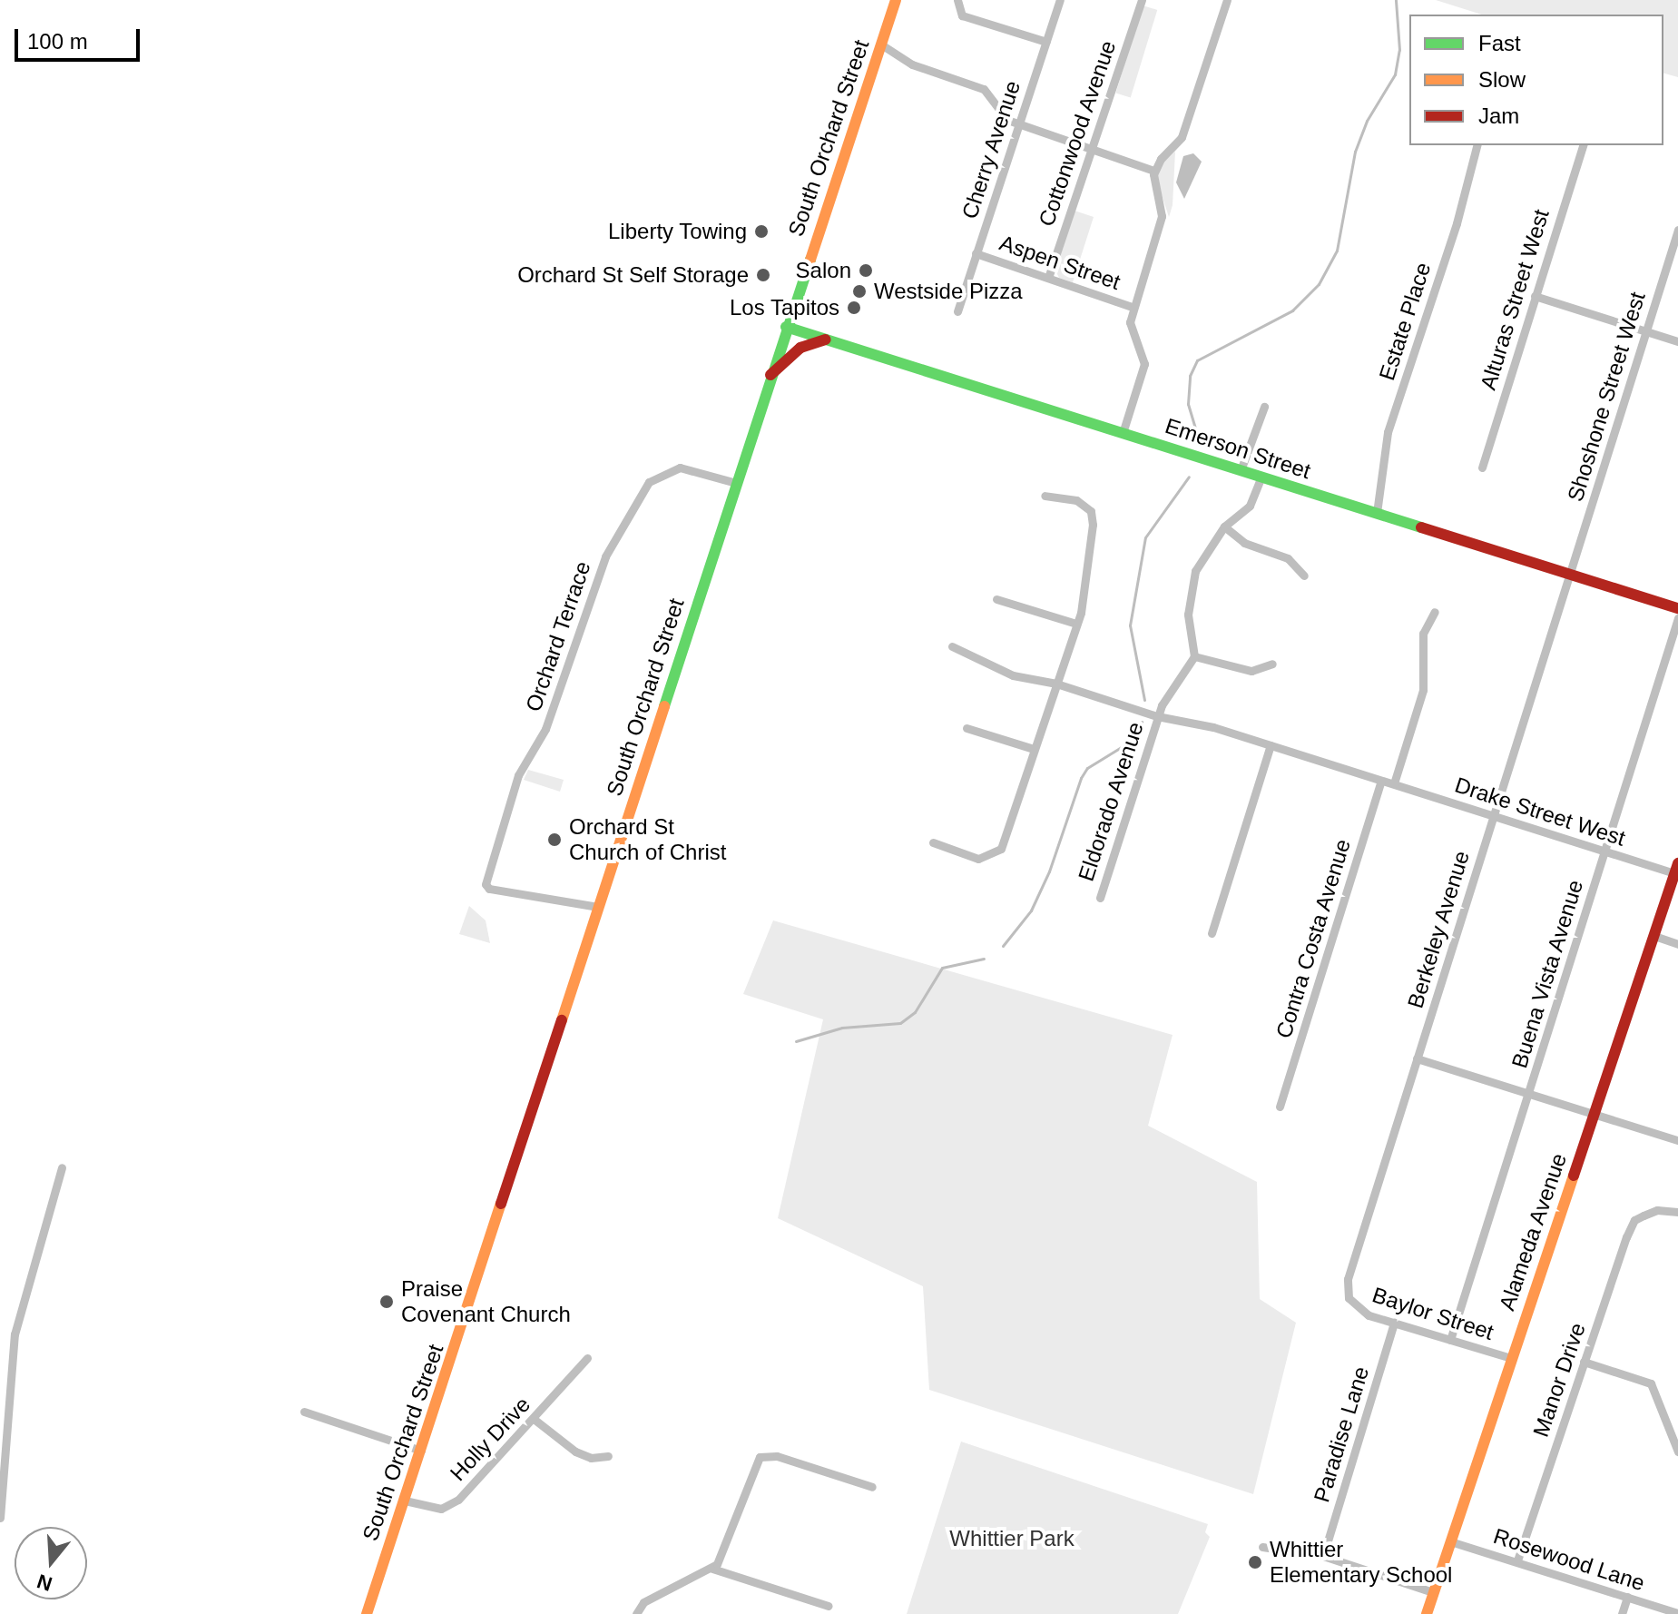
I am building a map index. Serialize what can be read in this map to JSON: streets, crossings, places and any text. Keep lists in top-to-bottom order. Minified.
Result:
{"streets":{"main road":["South Orchard Street","Emerson Street","Alameda Avenue"],"street":["Cottonwood Avenue","Cherry Avenue","Aspen Street","Alturas Street West","Estate Place","Shoshone Street West","Orchard Terrace","Eldorado Avenue","Drake Street West","Berkeley Avenue","Contra Costa Avenue","Buena Vista Avenue","Baylor Street","Manor Drive","Paradise Lane","Holly Drive","Rosewood Lane"]},"crossings":[["Cottonwood Avenue","Aspen Street"],["South Orchard Street","Emerson Street"],["South Orchard Street","Orchard Terrace"],["South Orchard Street","Holly Drive"],["Cherry Avenue","Aspen Street"],["Estate Place","Emerson Street"],["Shoshone Street West","Emerson Street"],["Shoshone Street West","Berkeley Avenue"],["Emerson Street","Berkeley Avenue"],["Drake Street West","Berkeley Avenue"],["Drake Street West","Contra Costa Avenue"],["Drake Street West","Buena Vista Avenue"],["Drake Street West","Alameda Avenue"],["Berkeley Avenue","Baylor Street"],["Buena Vista Avenue","Baylor Street"],["Alameda Avenue","Baylor Street"],["Alameda Avenue","Rosewood Lane"],["Baylor Street","Paradise Lane"],["Manor Drive","Rosewood Lane"]],"parks":["Whittier Park"],"places":["Liberty Towing","Salon","Orchard St Self Storage","Westside Pizza","Los Tapitos","Orchard St Church of Christ","Praise Covenant Church","Whittier Elementary School"],"legend":["Fast","Slow","Jam"],"scale_bar":"100 m","north":"bottom"}
